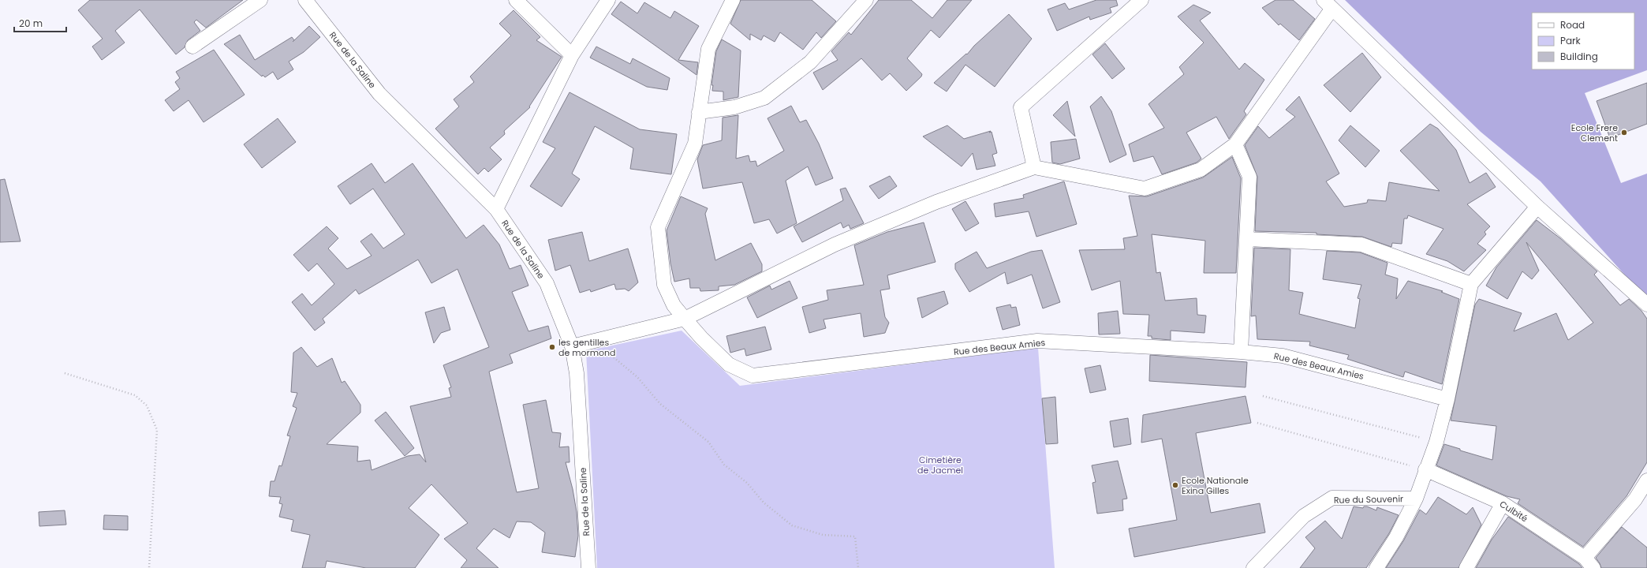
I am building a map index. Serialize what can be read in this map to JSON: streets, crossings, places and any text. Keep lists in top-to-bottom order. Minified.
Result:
{"streets":{"street":["Rue de la Saline","Rue des Beaux Amies","Rue du Souvenir","Culbité"]},"parks":["Cimetière de Jacmel"],"places":["Ecole Frere Clement","les gentilles de mormond","Ecole Nationale Exina Gilles"],"legend":["Road","Park","Building"],"scale_bar":"20 m"}
